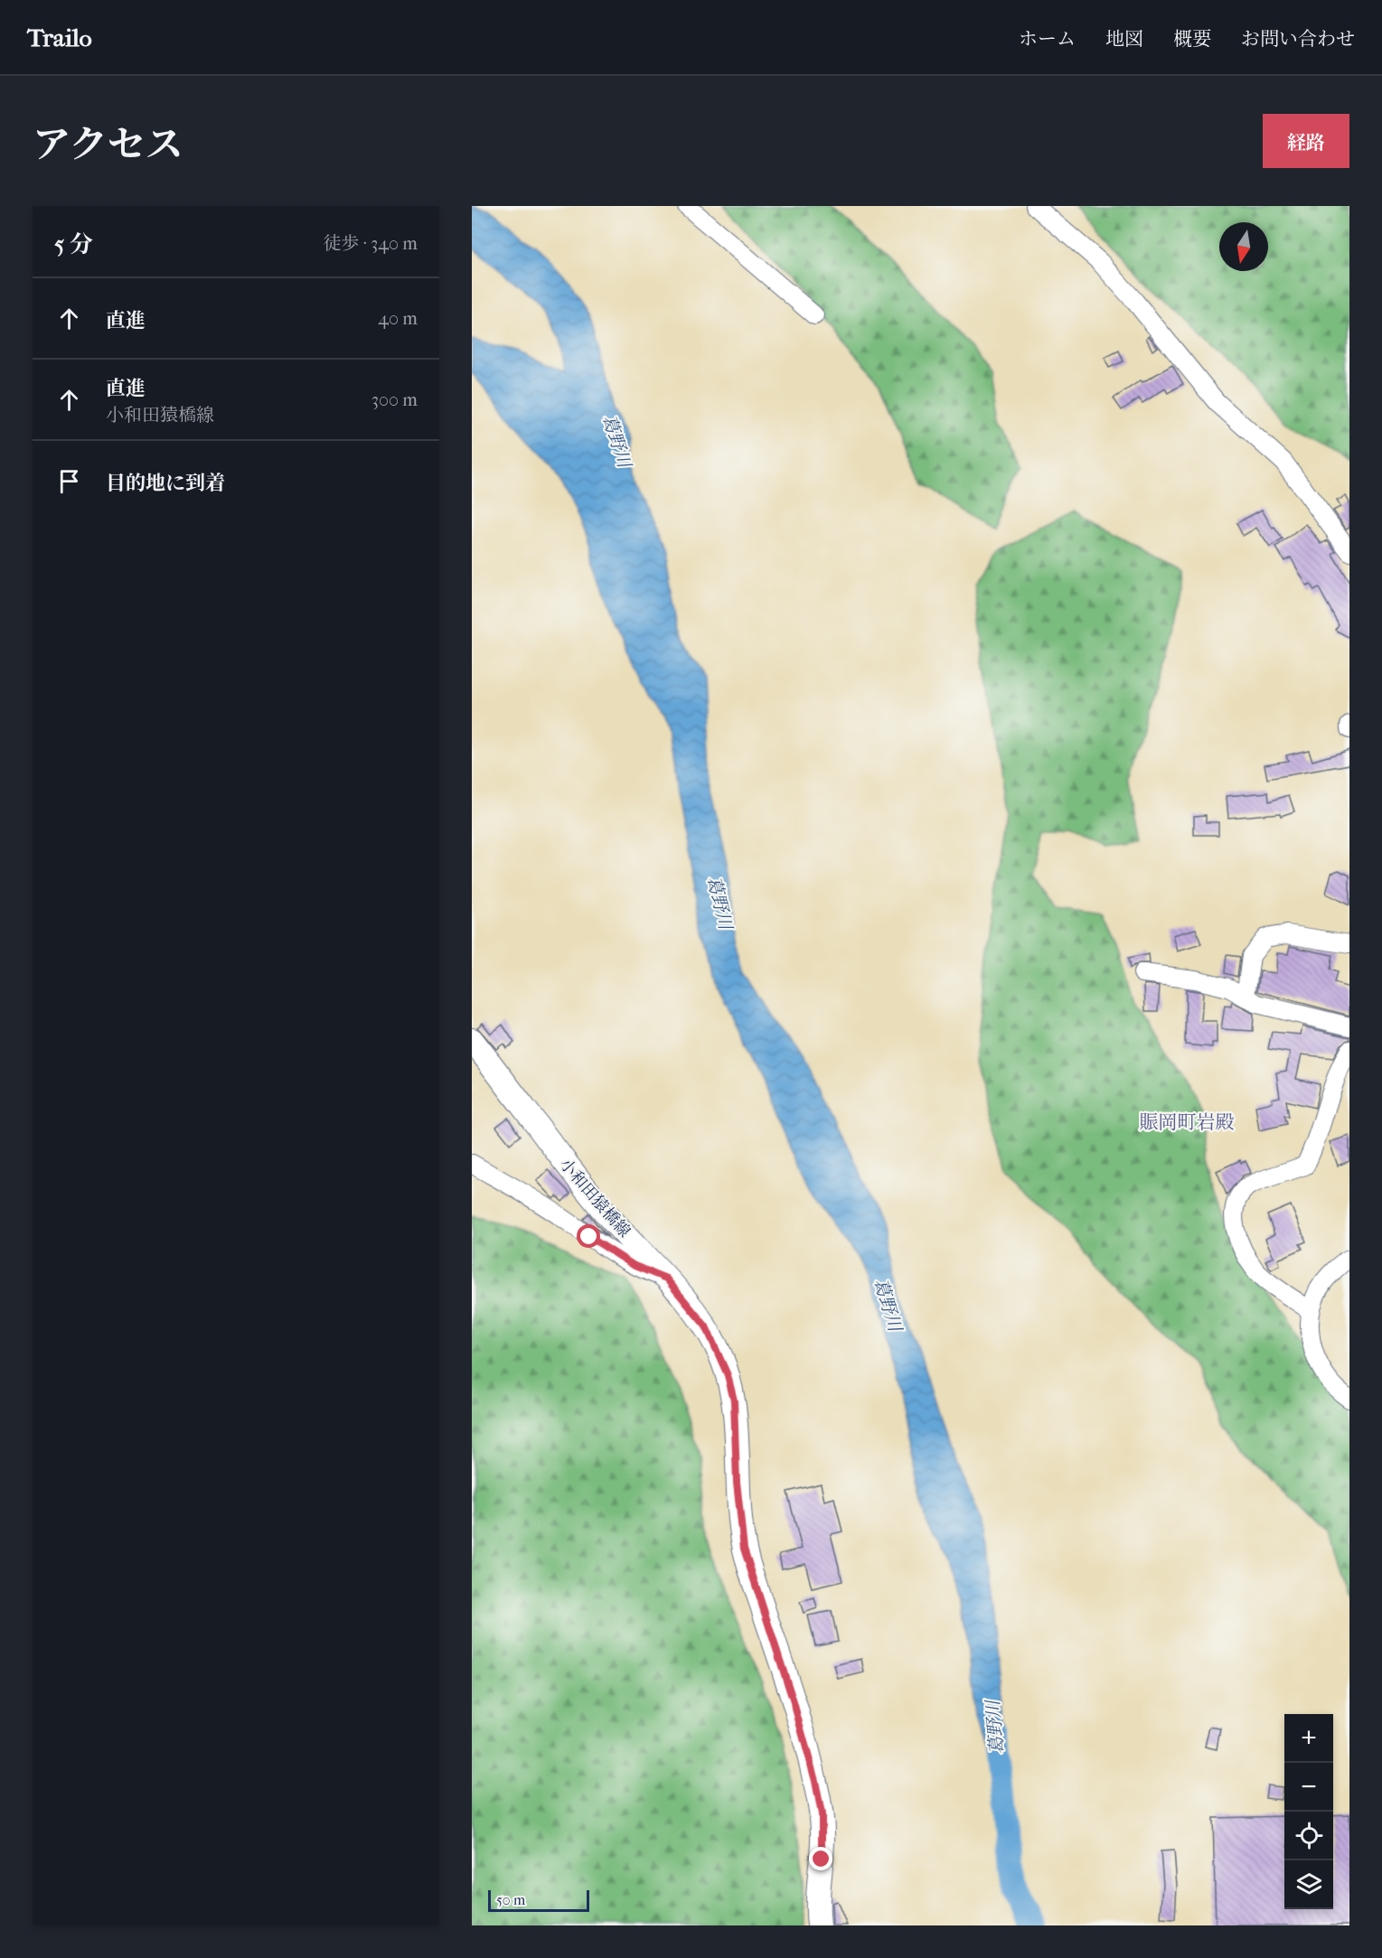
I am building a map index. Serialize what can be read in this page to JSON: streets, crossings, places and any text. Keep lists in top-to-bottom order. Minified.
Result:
{"streets":{"main road":["小和田猿橋線"]},"districts":["賑岡町岩殿"],"water":["葛野川"],"scale_bar":"50 m","north":"bottom","page":{"header":"Trailo","nav":["ホーム","地図","概要","お問い合わせ"],"title":"アクセス","buttons":"経路","heading":["5 分","徒歩 · 340 m"],"list":[["直進","40 m"],["直進","小和田猿橋線","300 m"],"目的地に到着"],"map_buttons":["+","−"],"scale":"50 m"}}
